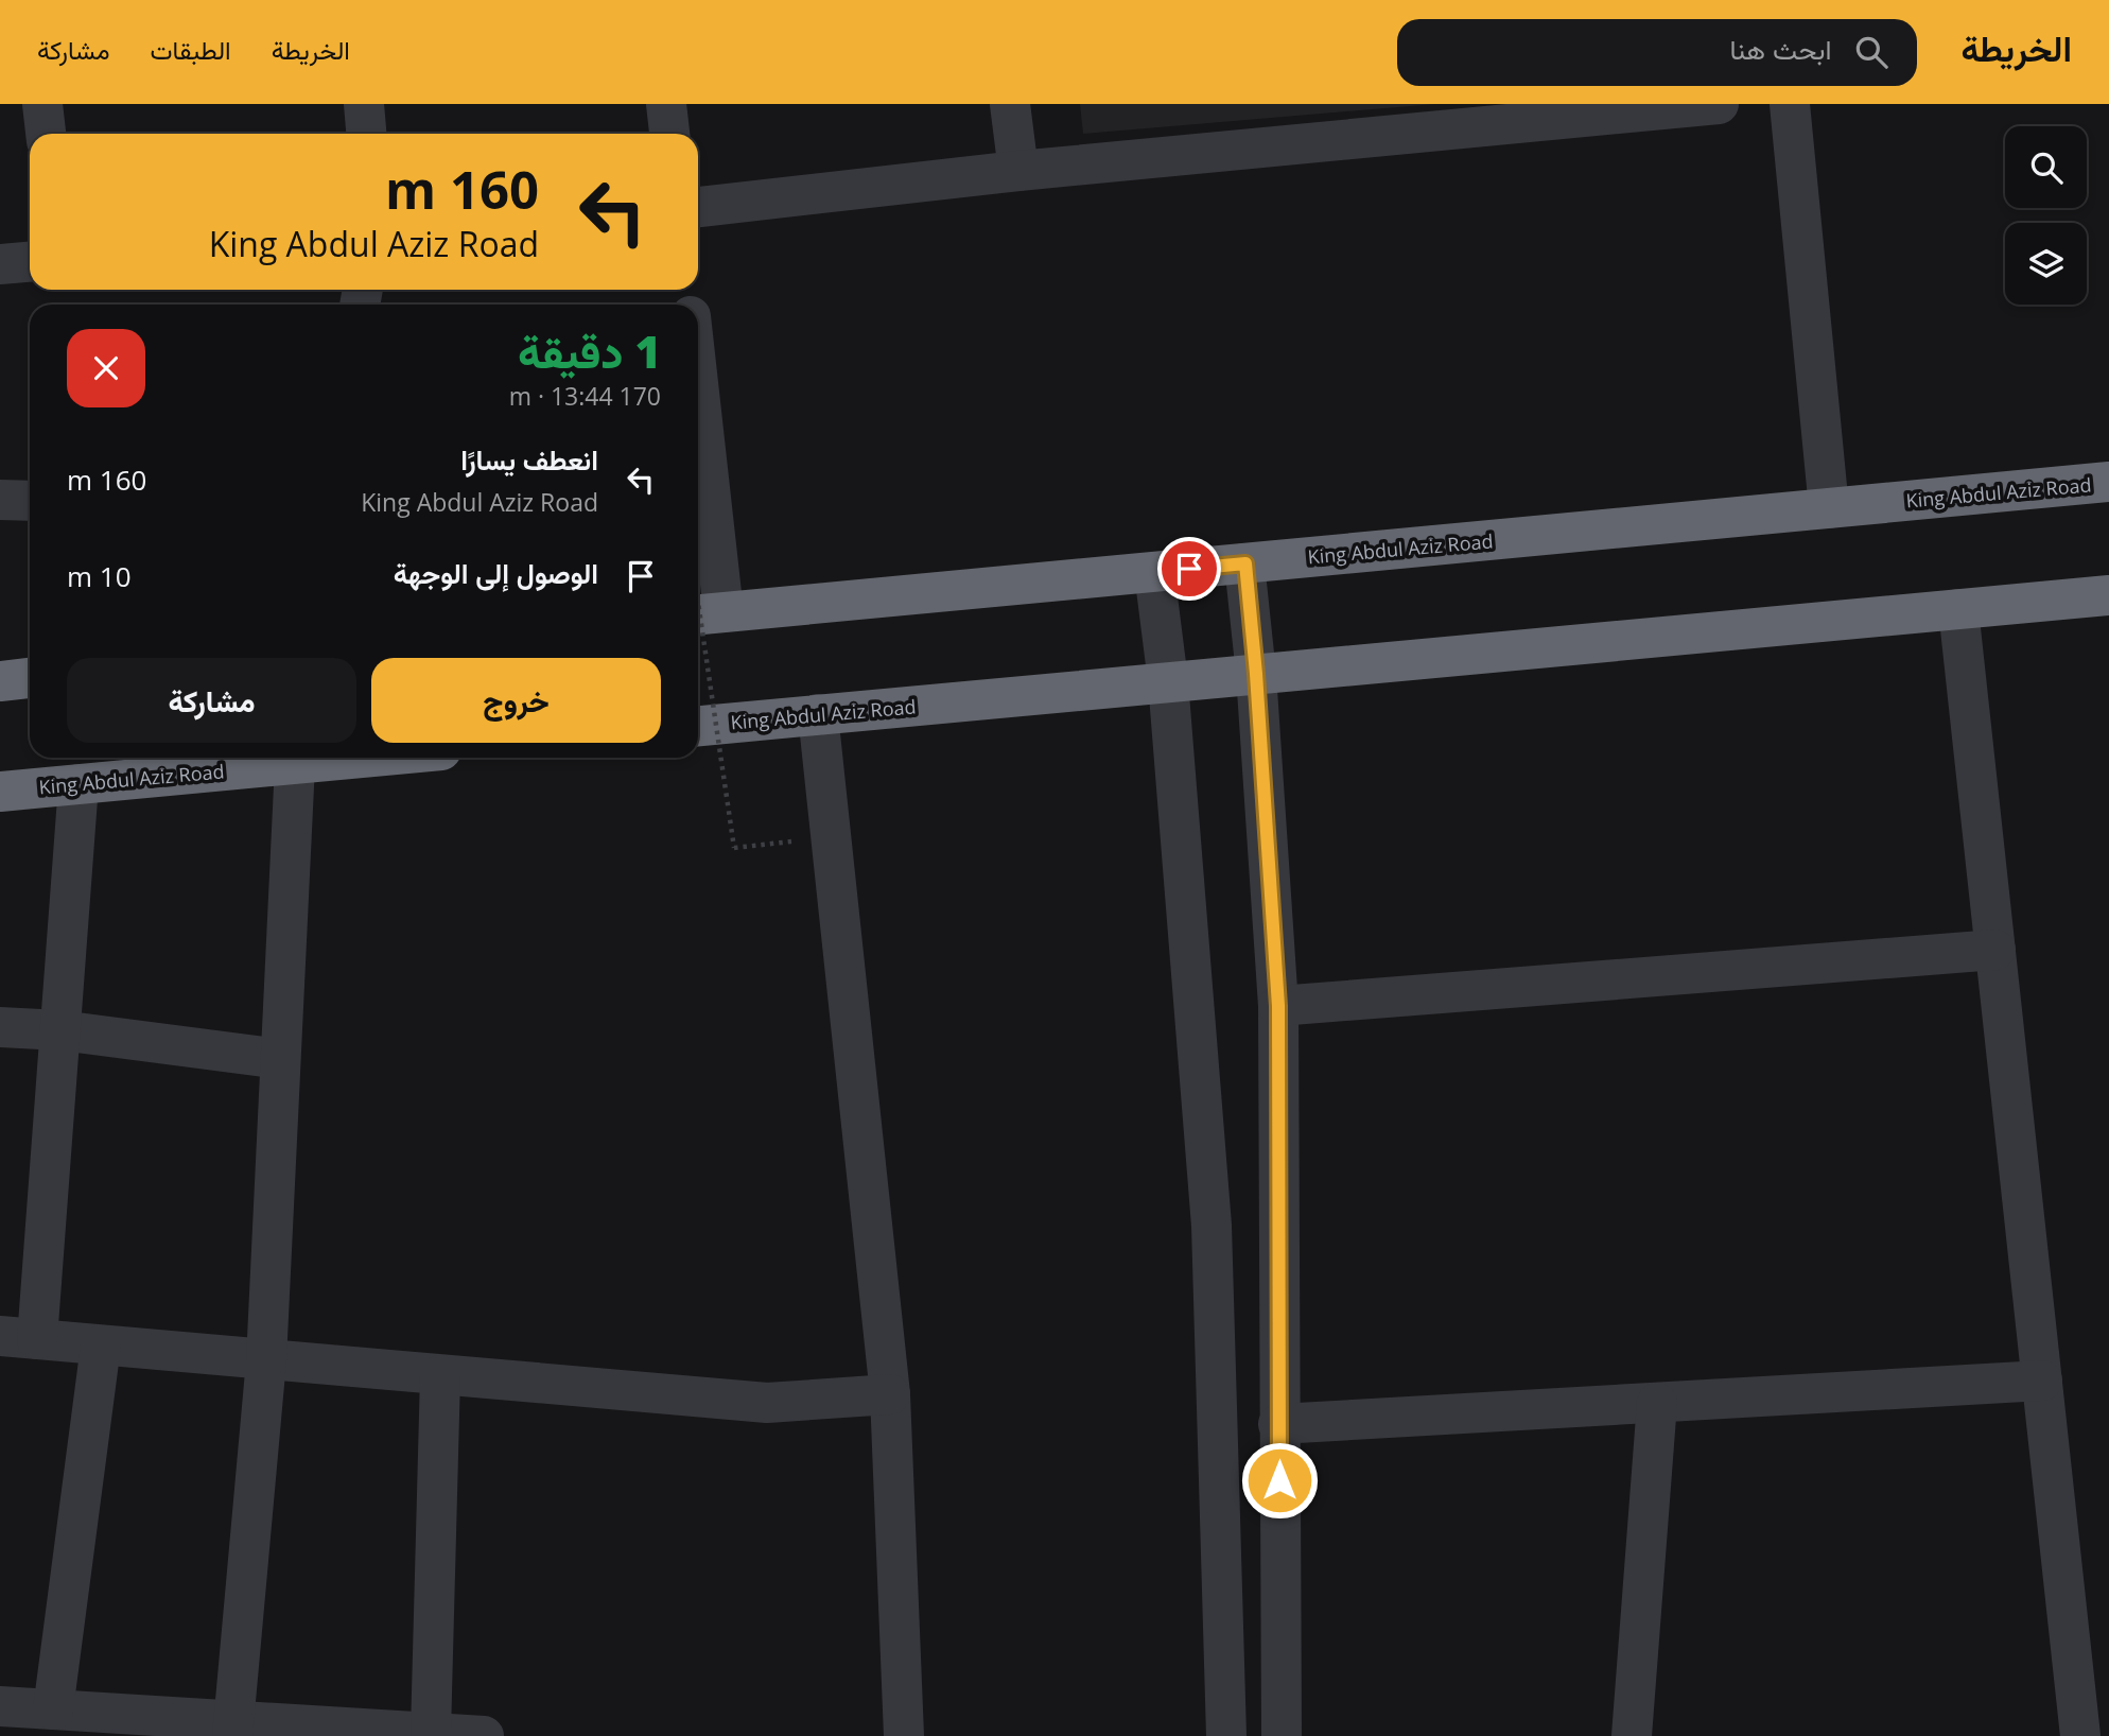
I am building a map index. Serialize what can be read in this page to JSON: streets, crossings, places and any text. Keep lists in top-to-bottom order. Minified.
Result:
{"streets":{"highway":["King Abdul Aziz Road"]},"page":{"header":"الخريطة","search":"ابحث هنا","nav":["الخريطة","الطبقات","مشاركة"],"turn":["160 m","King Abdul Aziz Road"],"heading":["1 دقيقة","170 m · 13:44"],"list":[{"name":"انعطف يسارًا","note":"King Abdul Aziz Road","value":"160 m"},{"name":"الوصول إلى الوجهة","value":"10 m"}],"buttons":["خروج","مشاركة"]}}
